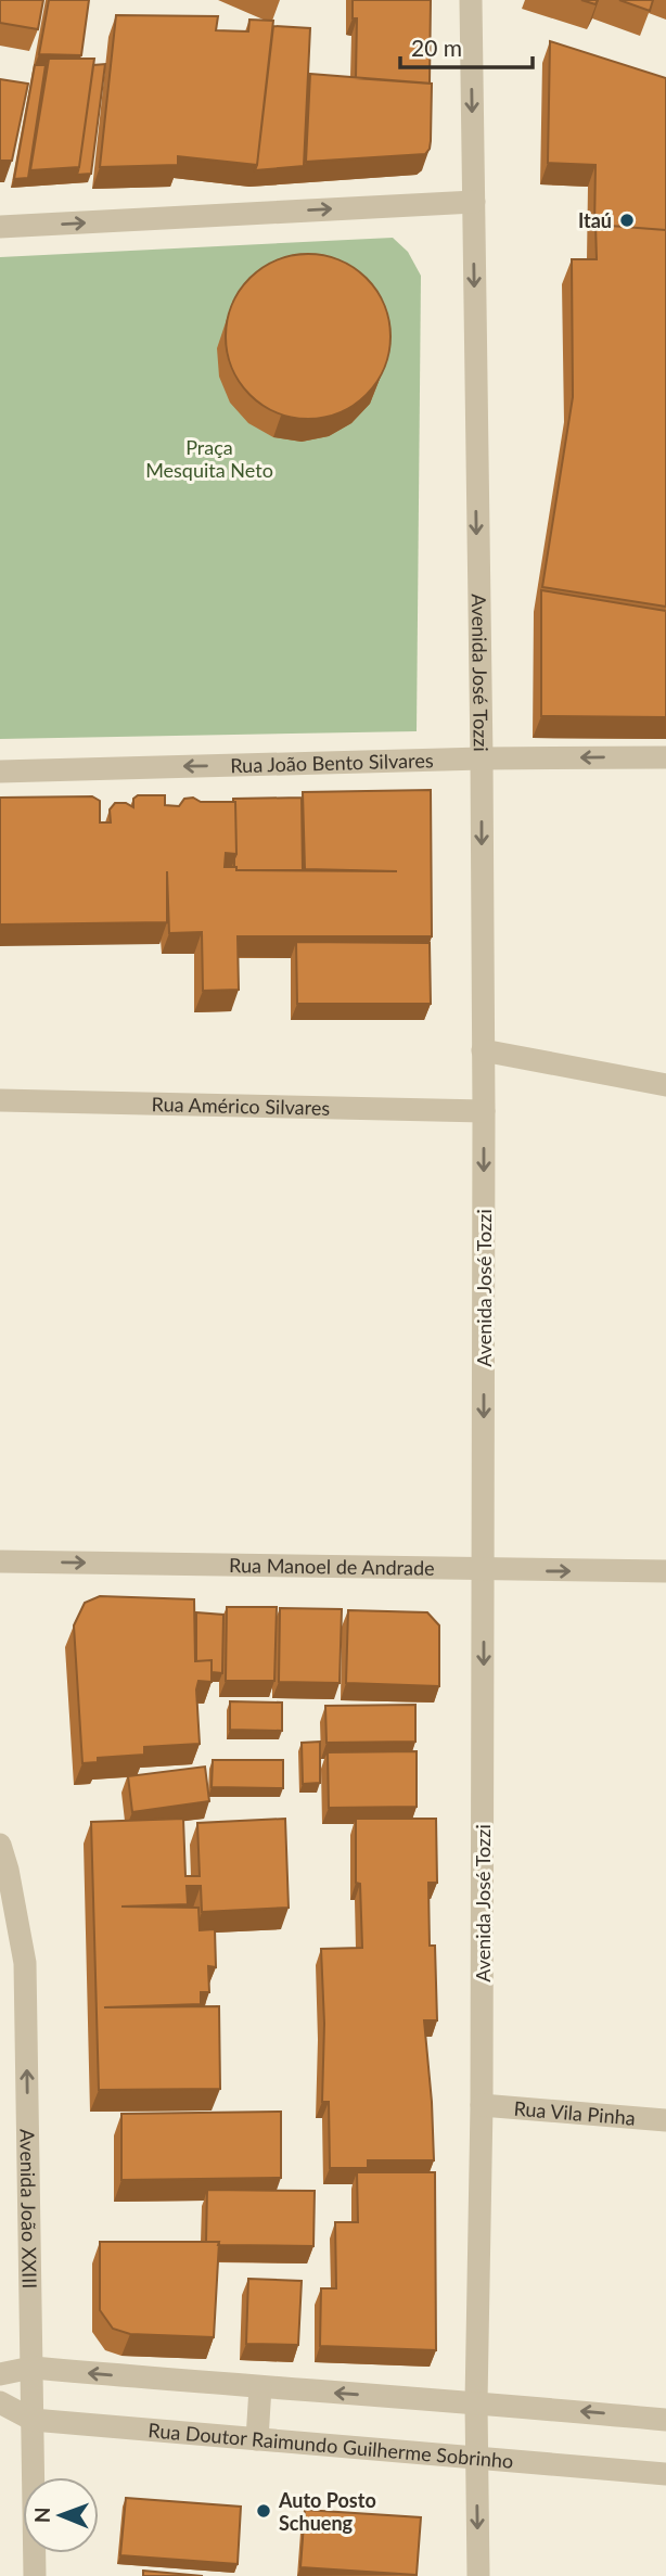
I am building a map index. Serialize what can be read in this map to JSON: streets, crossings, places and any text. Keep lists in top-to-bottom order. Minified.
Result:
{"streets":{"street":["Avenida José Tozzi","Rua João Bento Silvares","Rua Américo Silvares","Rua Manoel de Andrade","Rua Vila Pinha","Avenida João XXIII","Rua Doutor Raimundo Guilherme Sobrinho"]},"crossings":[["Avenida José Tozzi","Rua João Bento Silvares"],["Avenida José Tozzi","Rua Américo Silvares"],["Avenida José Tozzi","Rua Manoel de Andrade"],["Avenida José Tozzi","Rua Vila Pinha"],["Avenida José Tozzi","Rua Doutor Raimundo Guilherme Sobrinho"],["Avenida João XXIII","Rua Doutor Raimundo Guilherme Sobrinho"]],"one_way":["Avenida José Tozzi","Rua João Bento Silvares","Rua Manoel de Andrade","Avenida João XXIII"],"parks":["Praça Mesquita Neto"],"places":["Itaú","Auto Posto Schueng"],"scale_bar":"20 m","north":"left"}
